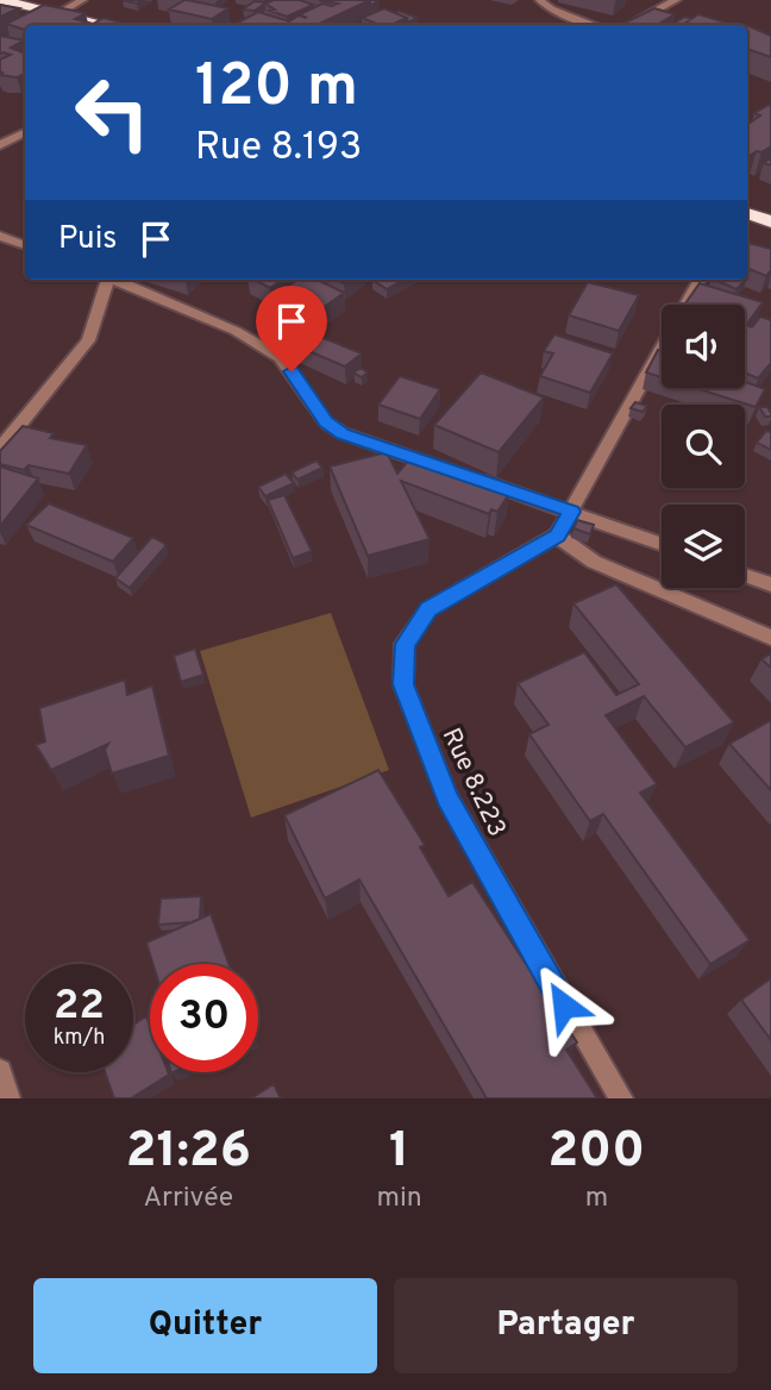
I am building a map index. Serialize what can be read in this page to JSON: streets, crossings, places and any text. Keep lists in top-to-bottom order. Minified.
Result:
{"streets":{"street":["Rue 8.223"]},"page":{"turn":["120 m","Rue 8.193"],"then":"Puis","speed":"22 km/h","limit":"30","eta":["21:26","Arrivée","1","min","200","m"],"buttons":["Quitter","Partager"]}}
